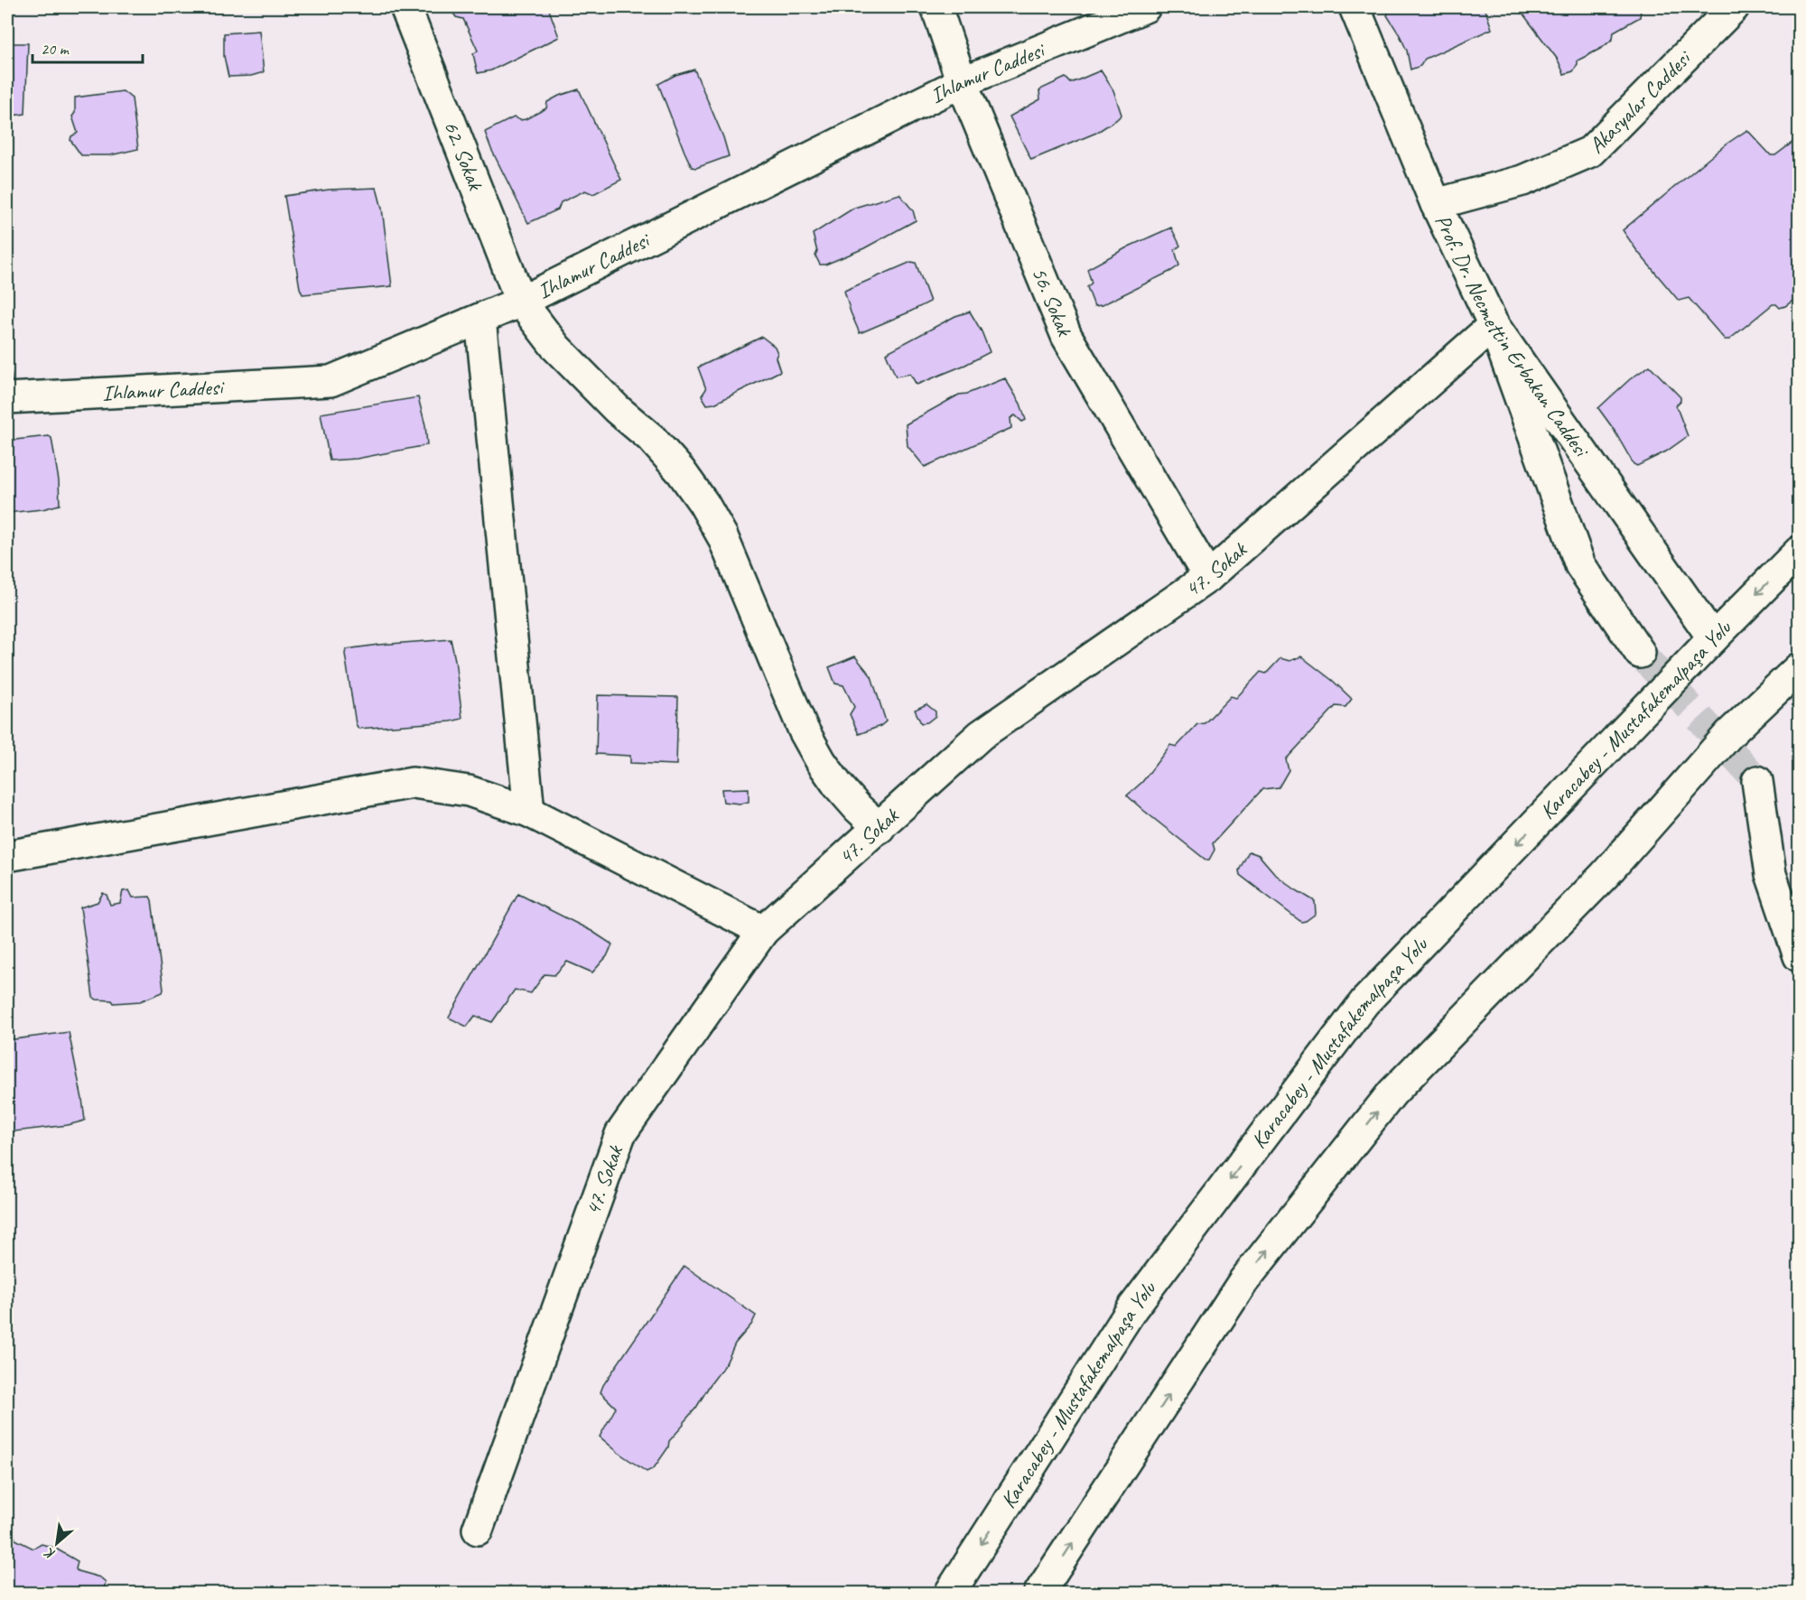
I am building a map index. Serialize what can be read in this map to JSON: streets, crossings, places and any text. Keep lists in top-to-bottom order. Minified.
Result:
{"streets":{"main road":["Ihlamur Caddesi","Akasyalar Caddesi","62. Sokak","56. Sokak","Prof. Dr. Necmettin Erbakan Caddesi","47. Sokak","Karacabey - Mustafakemalpaşa Yolu"]},"crossings":[["Ihlamur Caddesi","62. Sokak"],["Ihlamur Caddesi","56. Sokak"],["Akasyalar Caddesi","Prof. Dr. Necmettin Erbakan Caddesi"],["62. Sokak","47. Sokak"],["56. Sokak","47. Sokak"],["Prof. Dr. Necmettin Erbakan Caddesi","47. Sokak"],["Prof. Dr. Necmettin Erbakan Caddesi","Karacabey - Mustafakemalpaşa Yolu"]],"scale_bar":"20 m","north":"bottom left"}
